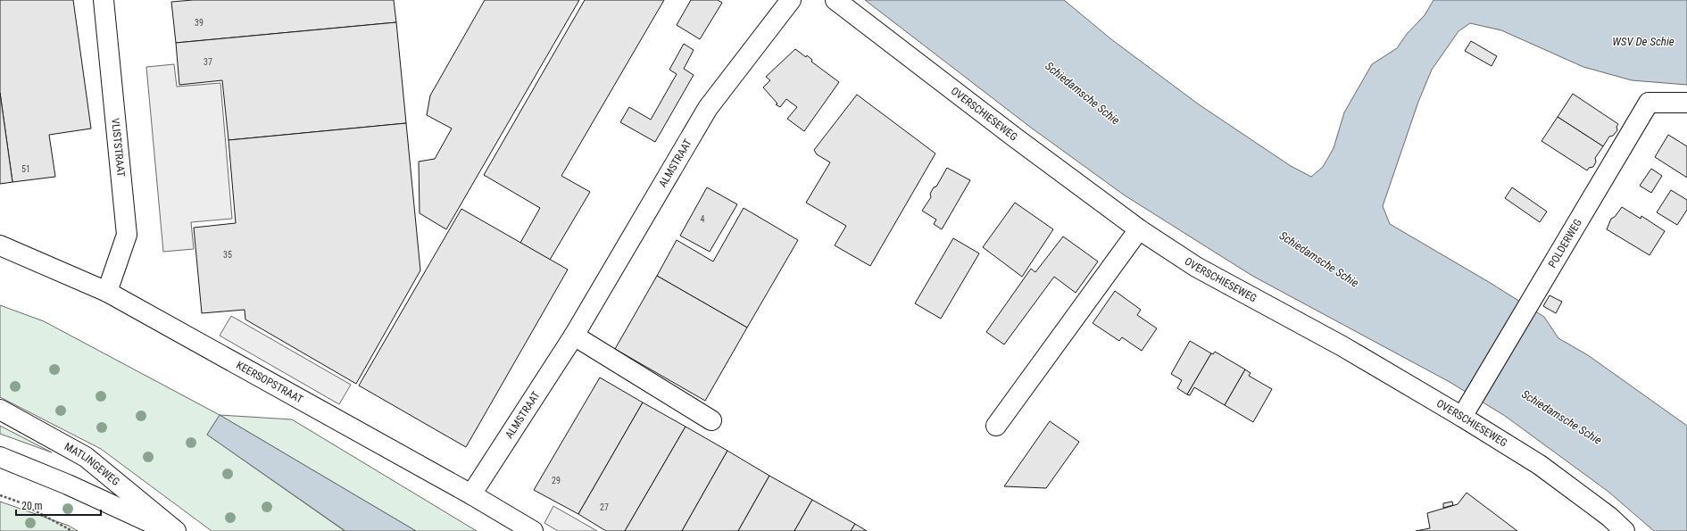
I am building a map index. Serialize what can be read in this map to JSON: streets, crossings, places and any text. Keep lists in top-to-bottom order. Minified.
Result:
{"streets":{"street":["OVERSCHIESEWEG","VLISTSTRAAT","ALMSTRAAT","POLDERWEG","KEERSOPSTRAAT","MATLINGEWEG"]},"crossings":[["OVERSCHIESEWEG","POLDERWEG"],["VLISTSTRAAT","KEERSOPSTRAAT"],["ALMSTRAAT","KEERSOPSTRAAT"]],"water":["WSV De Schie","Schiedamsche Schie"],"house_numbers":["39","37","51","4","35","29","27"],"scale_bar":"20 m"}
